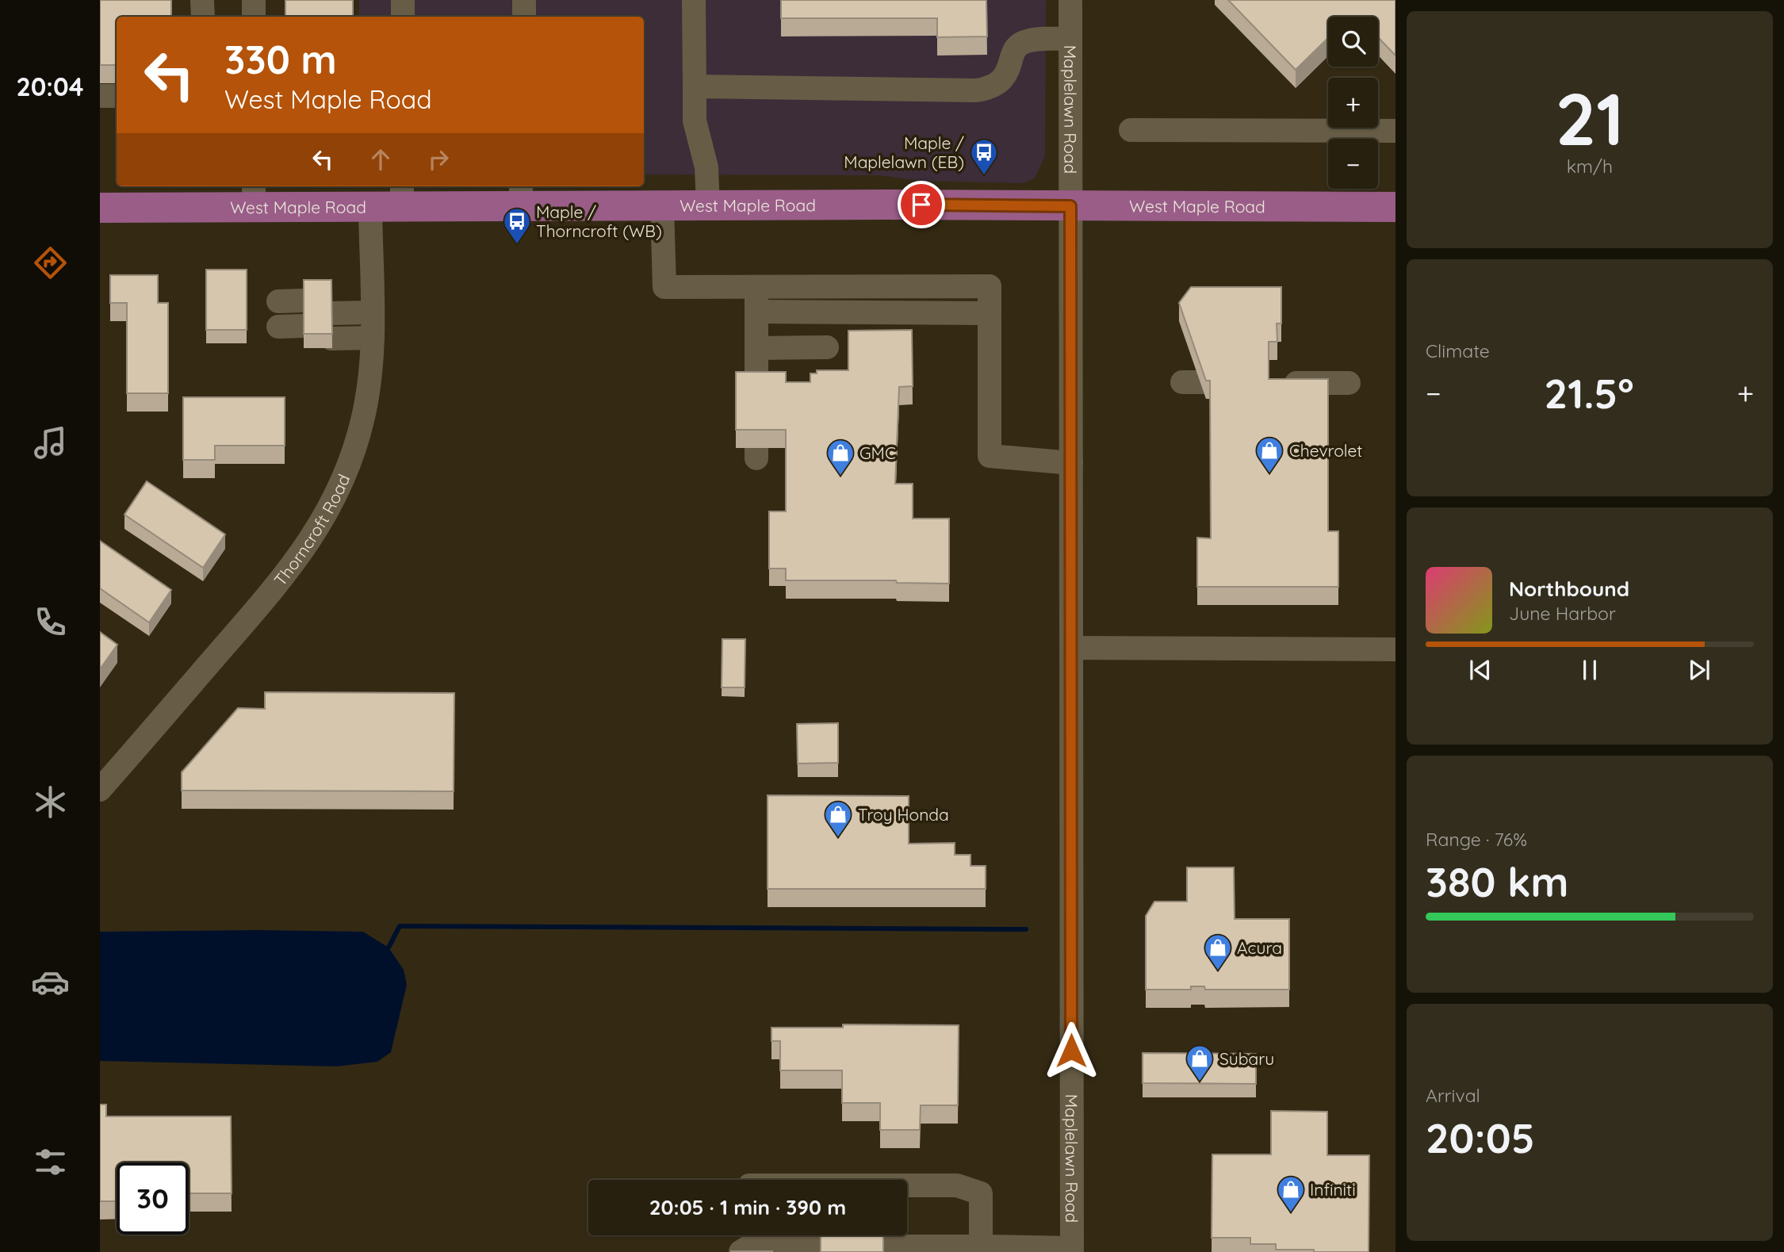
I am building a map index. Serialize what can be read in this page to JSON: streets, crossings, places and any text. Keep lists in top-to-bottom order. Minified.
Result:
{"streets":{"main road":["West Maple Road"],"street":["Maplelawn Road","Thorncroft Road"]},"crossings":[["Maplelawn Road","West Maple Road"],["West Maple Road","Thorncroft Road"]],"places":{"bus stop":["Maple / Maplelawn (EB)","Maple / Thorncroft (WB)"],"shop":["Chevrolet","GMC","Troy Honda","Acura","Subaru","Infiniti"]},"page":{"tabs":"20:04","tile":[["21","km/h"],"Climate",["Range · 76%","380 km"],["Arrival","20:05"]],"map_buttons":["+","−"],"turn":["330 m","West Maple Road"],"heat":["−","21.5°","+"],"song":["Northbound","June Harbor"],"limit":"30","trip":"20:05 · 1 min · 390 m"}}
